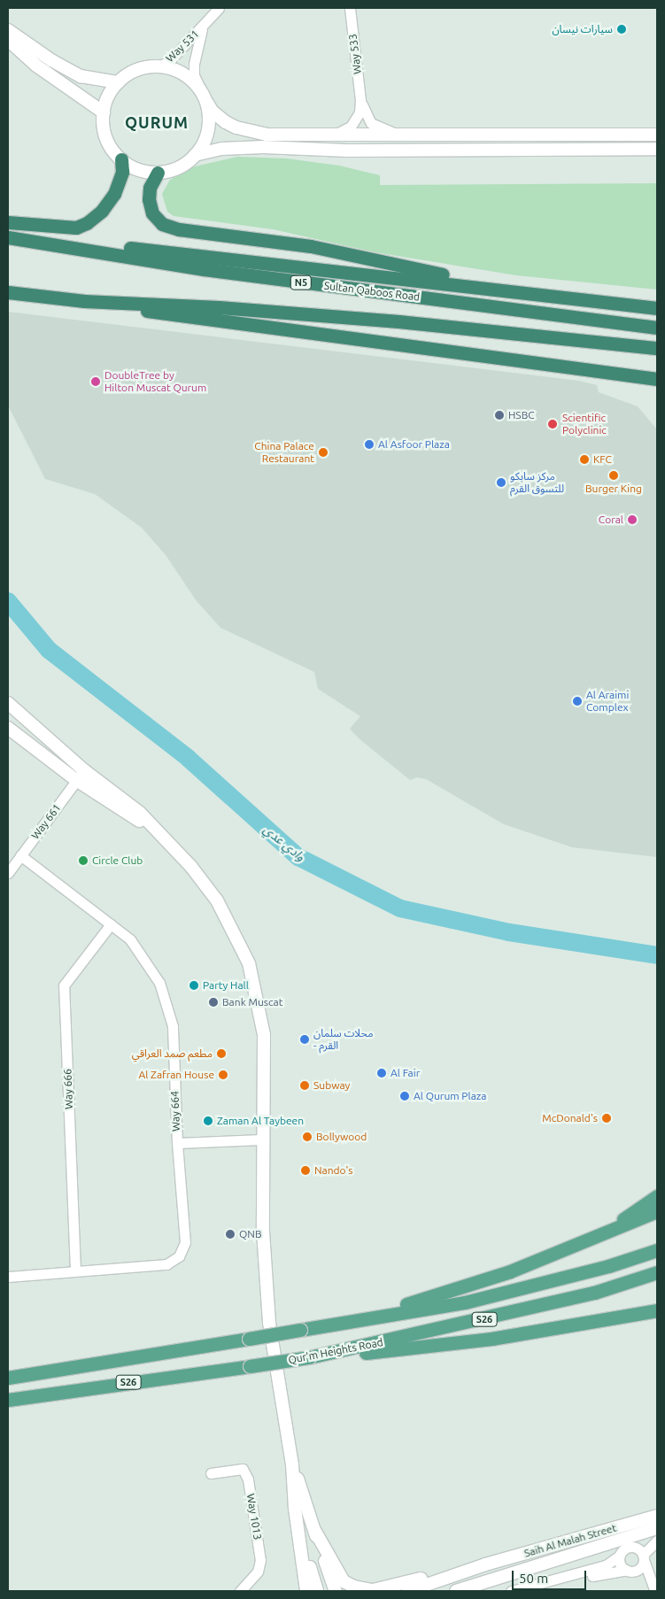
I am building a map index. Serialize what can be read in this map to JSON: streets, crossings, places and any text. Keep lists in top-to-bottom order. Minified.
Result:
{"streets":{"highway":["N5","Sultan Qaboos Road"],"main road":["S26","Qur'm Heights Road"],"street":["Way 531","Way 533","Way 661","Way 666","Way 664","Way 1013","Saih Al Malah Street"]},"crossings":[["Way 661","Way 664"],["Way 666","Way 664"]],"districts":["QURUM"],"water":["وادي عدي"],"places":["سيارات نيسان","DoubleTree by Hilton Muscat Qurum","HSBC","Scientific Polyclinic","Al Asfoor Plaza","China Palace Restaurant","KFC","Burger King","مركز سابكو للتسوق القرم","Coral","Al Araimi Complex","Circle Club","Party Hall","Bank Muscat","محلات سلمان - القرم","مطعم صمد العراقي","Al Fair","Al Zafran House","Subway","Al Qurum Plaza","McDonald's","Zaman Al Taybeen","Bollywood","Nando's","QNB"],"scale_bar":"50 m"}
